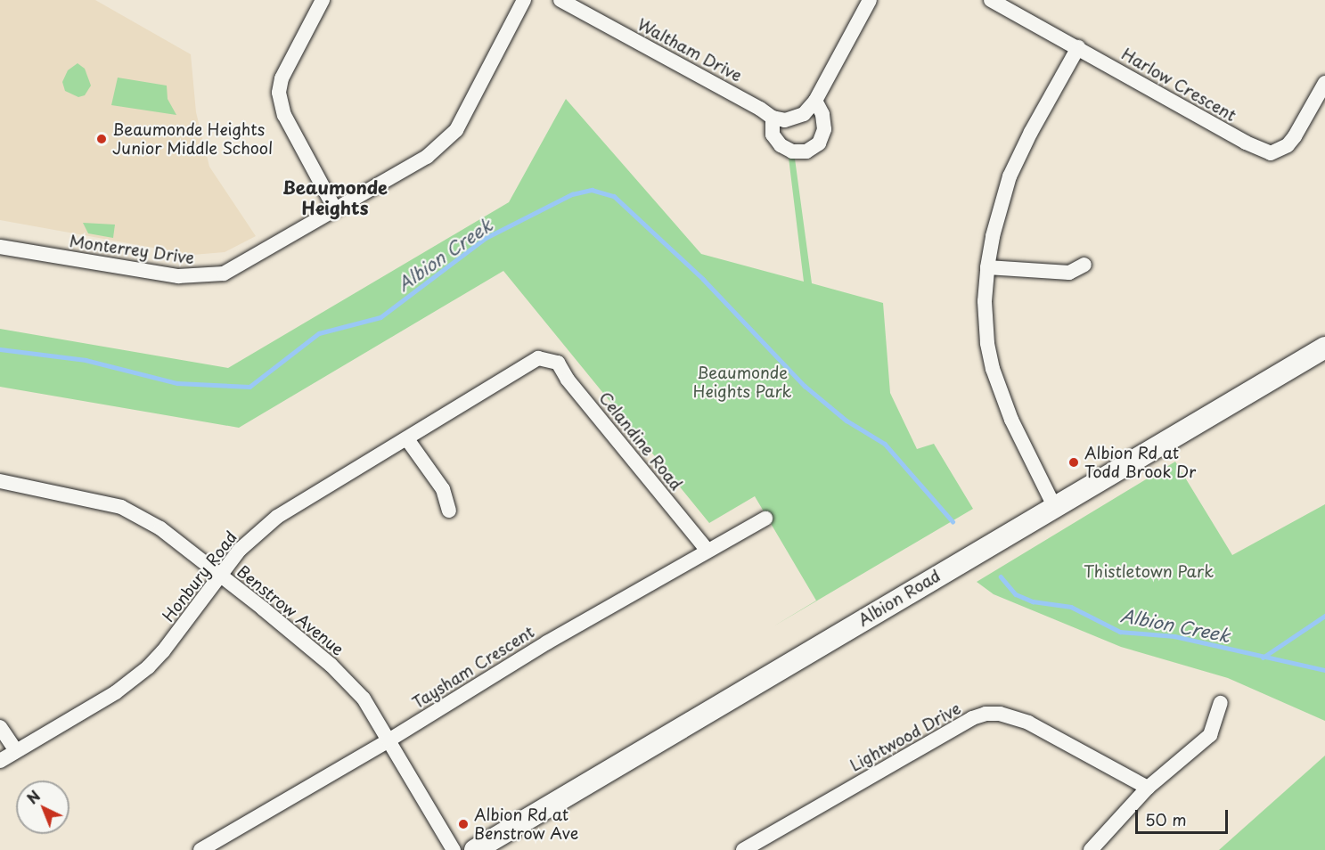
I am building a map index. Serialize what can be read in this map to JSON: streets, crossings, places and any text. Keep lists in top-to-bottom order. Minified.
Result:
{"streets":{"main road":["Albion Road"],"street":["Waltham Drive","Harlow Crescent","Monterrey Drive","Celandine Road","Honbury Road","Benstrow Avenue","Taysham Crescent","Lightwood Drive"]},"crossings":[["Celandine Road","Honbury Road"],["Celandine Road","Taysham Crescent"],["Honbury Road","Benstrow Avenue"],["Benstrow Avenue","Taysham Crescent"]],"districts":["Beaumonde Heights"],"water":["Albion Creek"],"parks":["Beaumonde Heights Park","Thistletown Park"],"places":["Beaumonde Heights Junior Middle School","Albion Rd at Todd Brook Dr","Albion Rd at Benstrow Ave"],"scale_bar":"50 m","north":"top left"}
